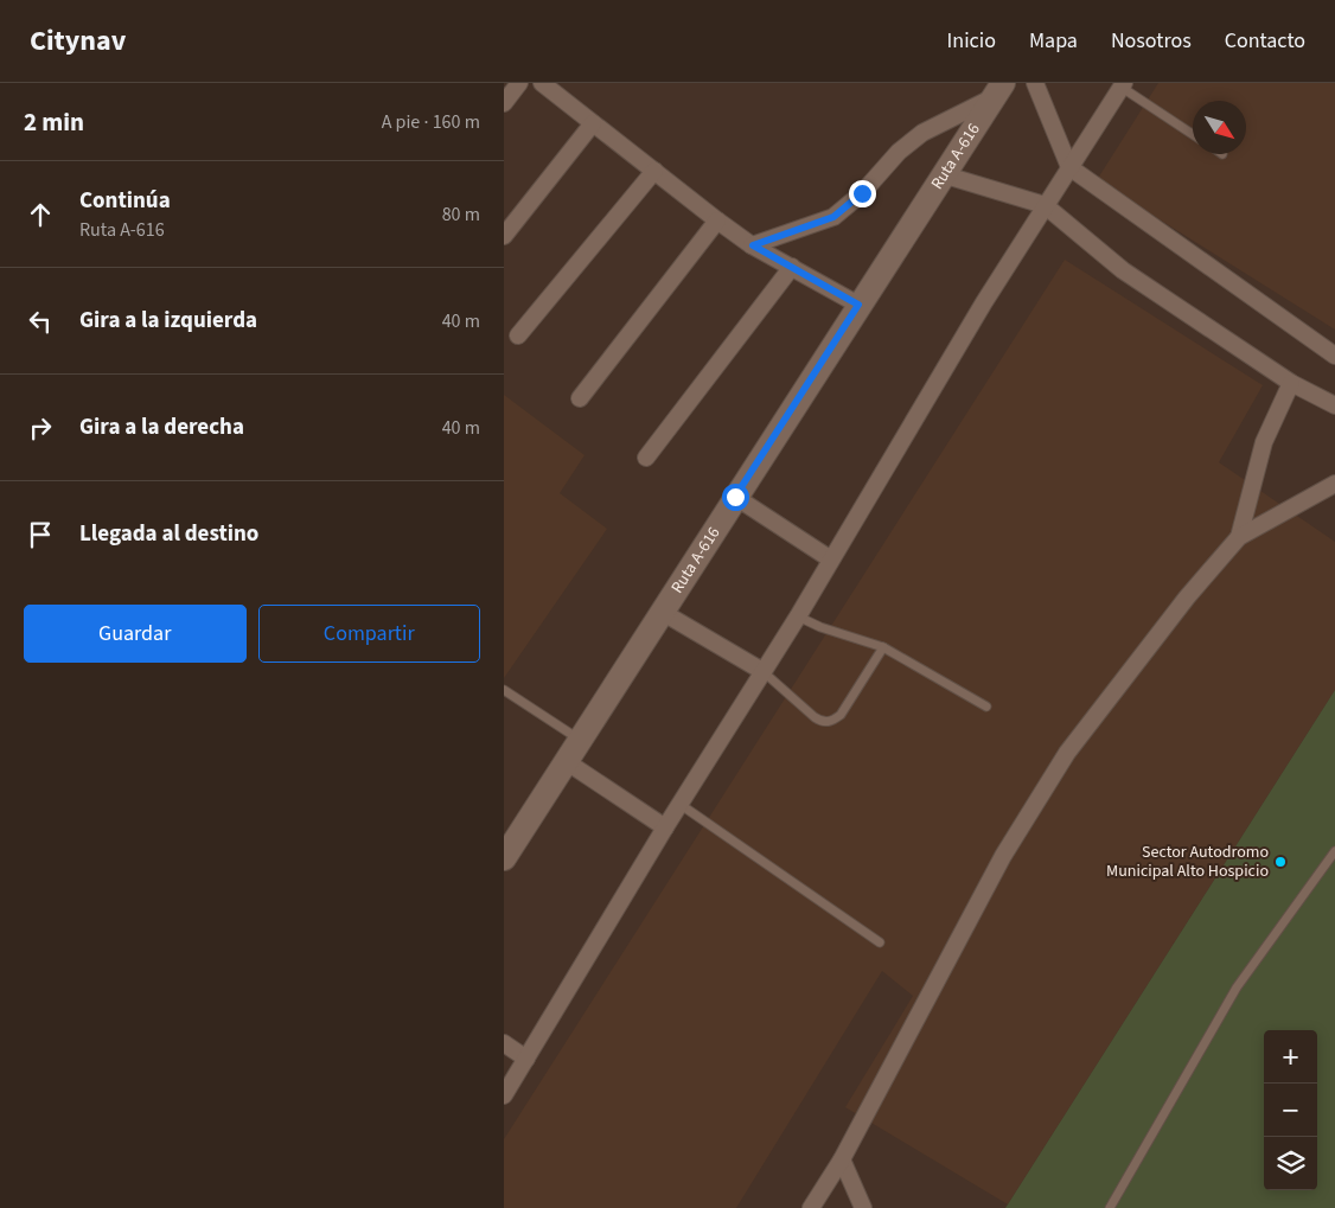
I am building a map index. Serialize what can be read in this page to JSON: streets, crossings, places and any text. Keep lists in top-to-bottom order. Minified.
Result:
{"streets":{"main road":["Ruta A-616"]},"places":["Sector Autodromo Municipal Alto Hospicio"],"north":"bottom right","page":{"header":"Citynav","nav":["Inicio","Mapa","Nosotros","Contacto"],"heading":["2 min","A pie · 160 m"],"list":[["Continúa","Ruta A-616","80 m"],["Gira a la izquierda","40 m"],["Gira a la derecha","40 m"],"Llegada al destino"],"buttons":["Guardar","Compartir"],"map_buttons":["+","−"]}}
